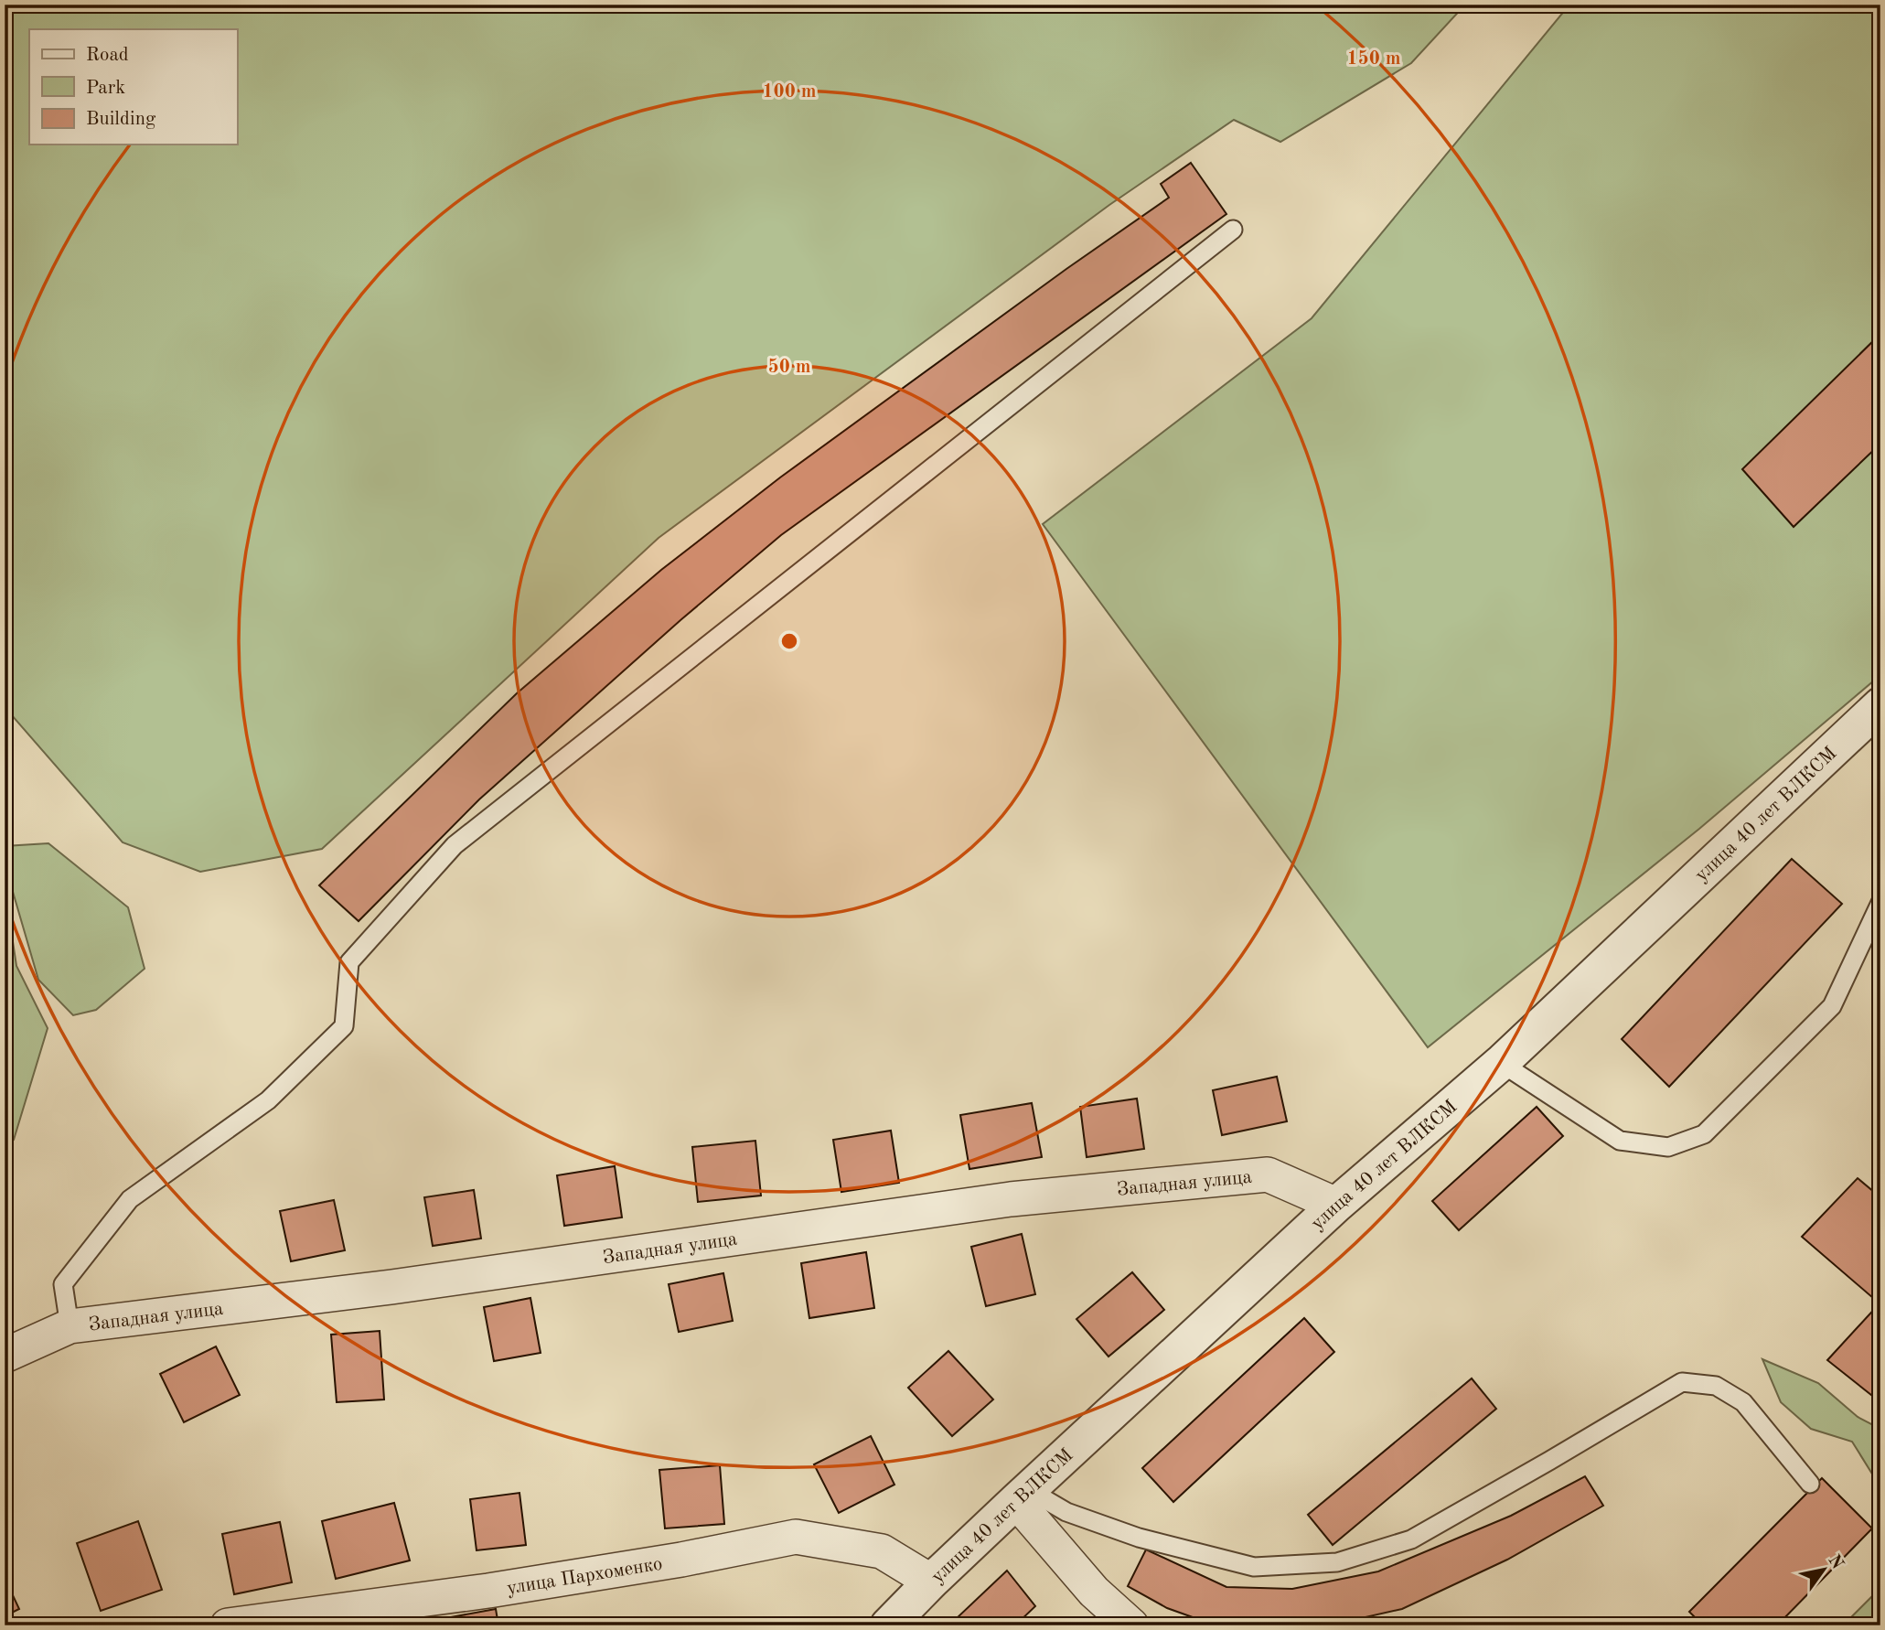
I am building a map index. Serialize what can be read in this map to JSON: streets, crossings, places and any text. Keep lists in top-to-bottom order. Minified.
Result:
{"streets":{"street":["улица 40 лет ВЛКСМ","Западная улица","улица Пархоменко"]},"crossings":[["улица 40 лет ВЛКСМ","Западная улица"],["улица 40 лет ВЛКСМ","улица Пархоменко"]],"legend":["Road","Park","Building"],"north":"top right","rings":["150 m","100 m","50 m"]}
